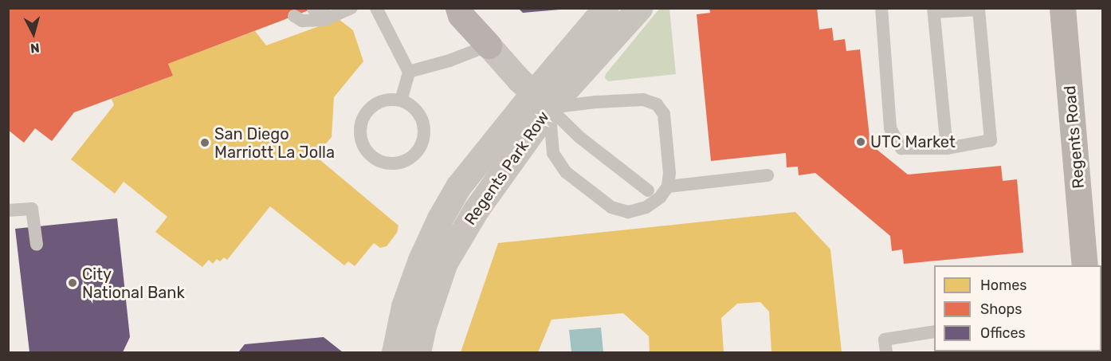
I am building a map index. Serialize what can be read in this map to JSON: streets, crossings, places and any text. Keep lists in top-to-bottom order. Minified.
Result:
{"streets":{"main road":["Regents Road"],"street":["Regents Park Row"]},"places":["UTC Market","San Diego Marriott La Jolla","City National Bank"],"legend":["Homes","Shops","Offices"],"north":"bottom"}
